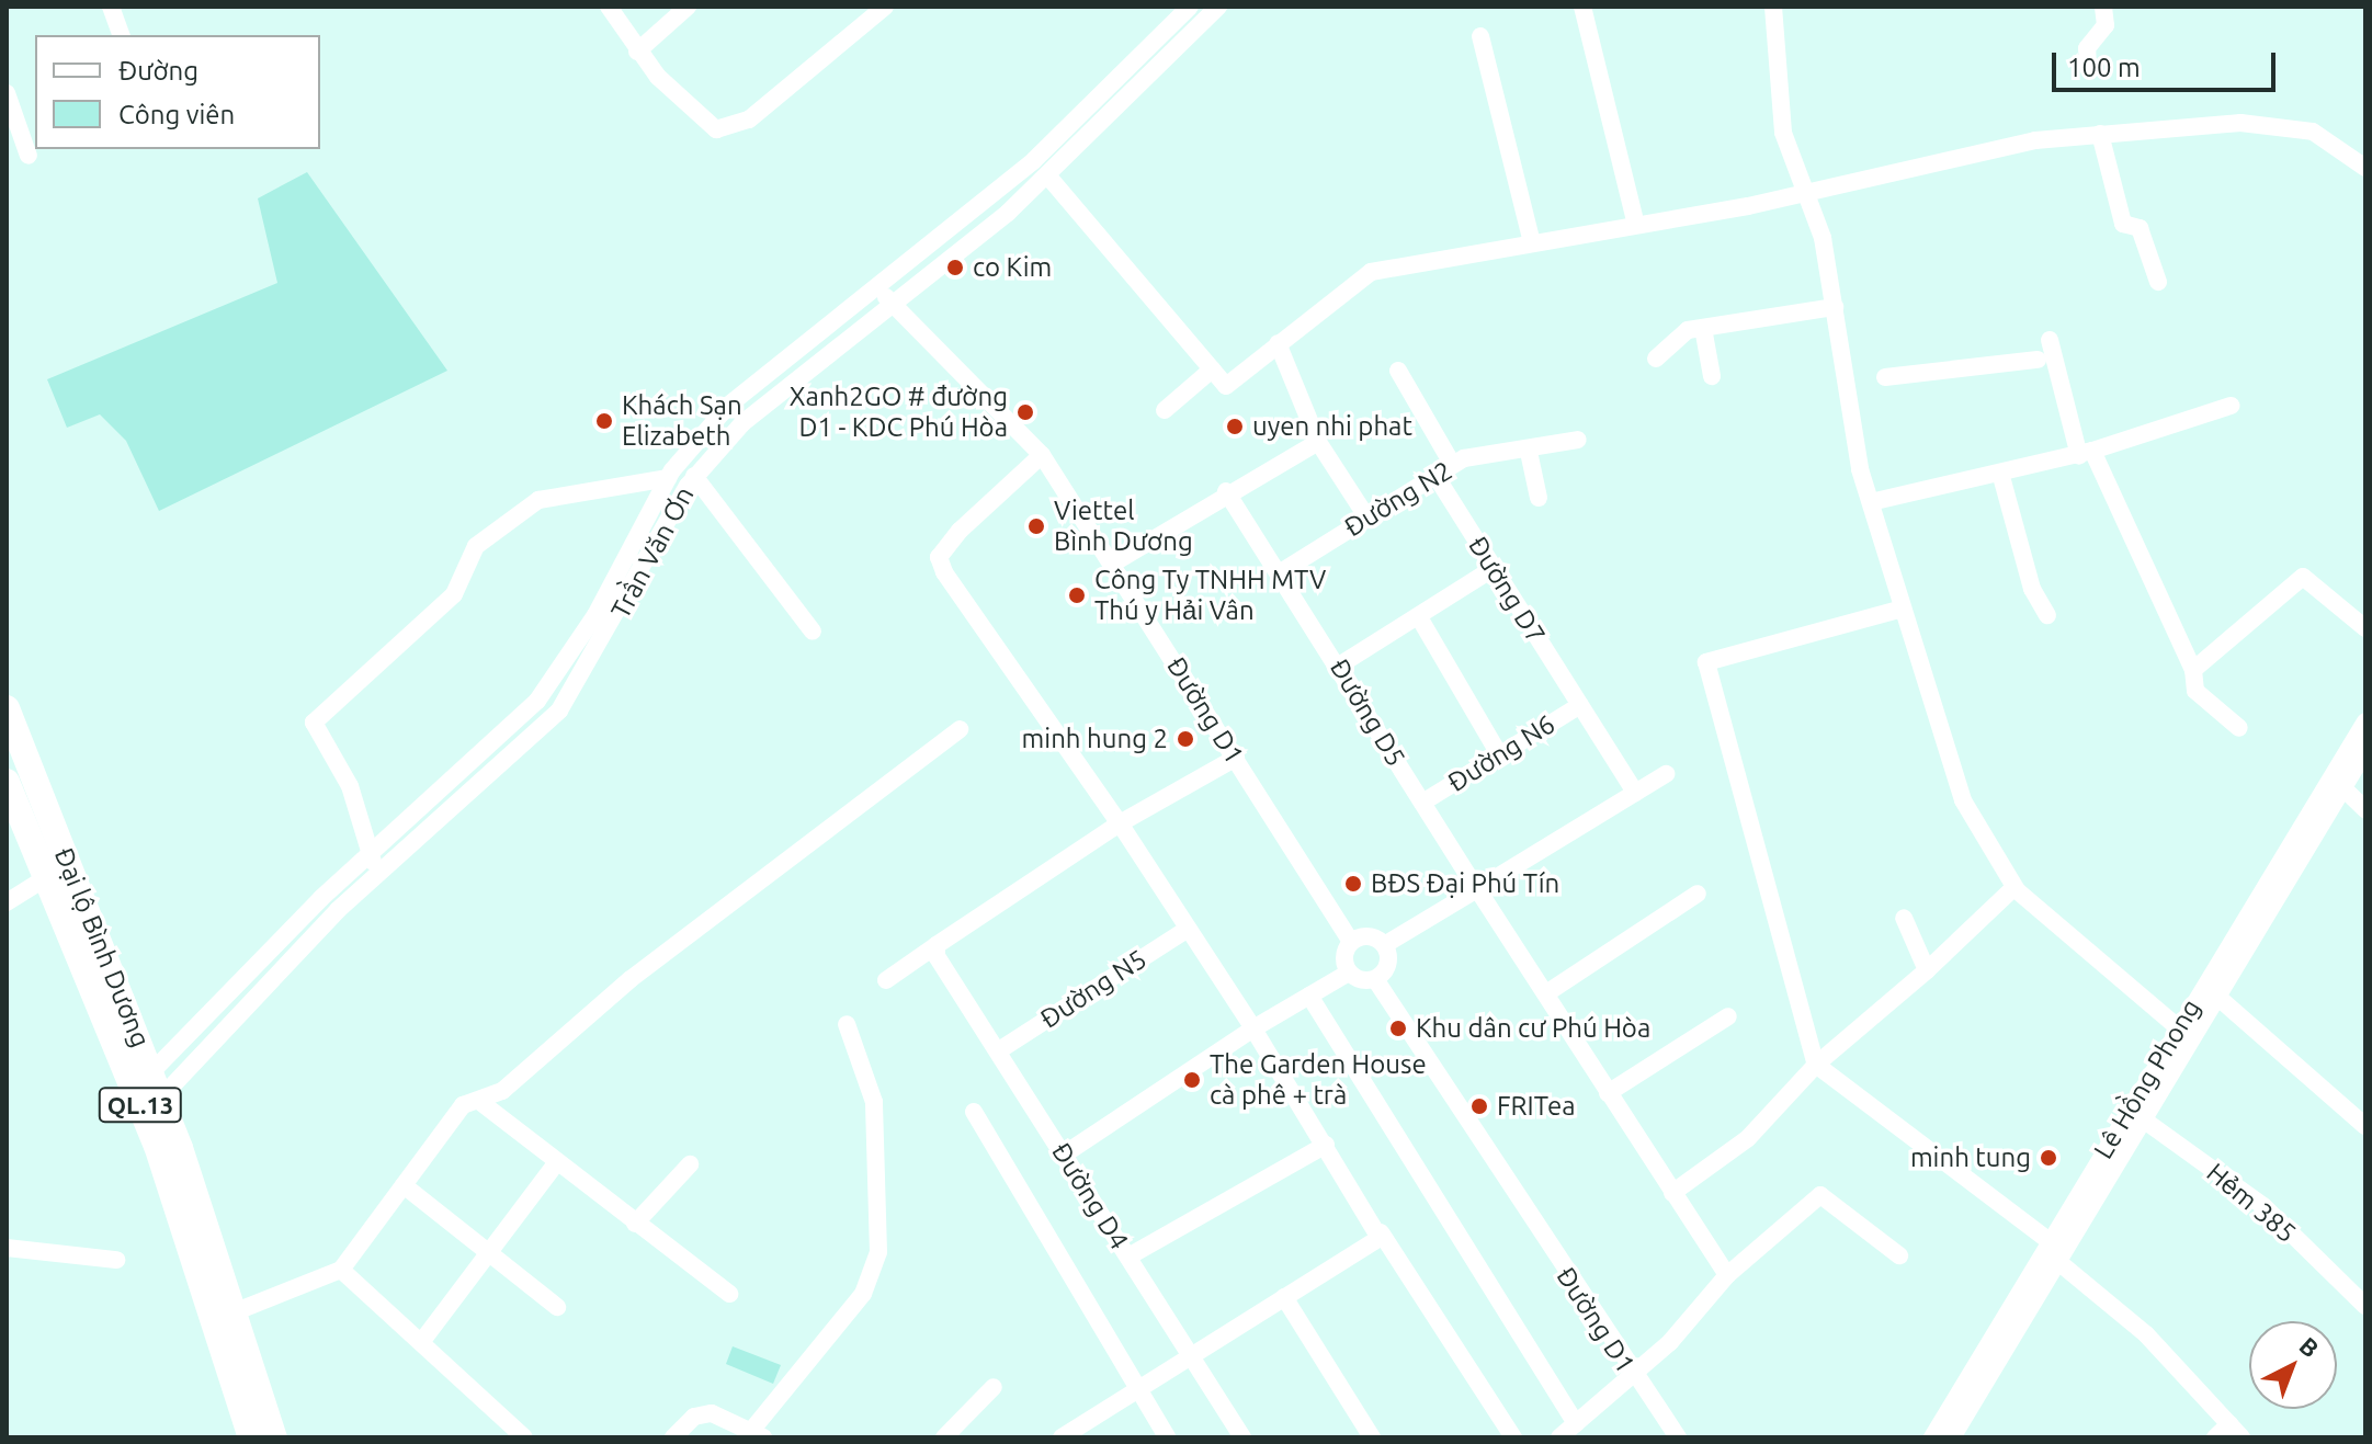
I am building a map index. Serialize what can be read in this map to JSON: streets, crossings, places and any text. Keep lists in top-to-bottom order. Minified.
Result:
{"streets":{"highway":["Đại lộ Bình Dương","QL.13"],"street":["Đường N2","Trần Văn Ơn","Đường D7","Đường D1","Đường D5","Đường N6","Đường N5","Lê Hồng Phong","Đường D4","Hẻm 385"]},"crossings":[["Đường N2","Đường D7"],["Đường N2","Đường D5"],["Trần Văn Ơn","Đường D1"],["Trần Văn Ơn","Đại lộ Bình Dương"],["Đường D7","Đường N6"],["Đường D5","Đường N6"],["Đường N5","Đường D4"],["Lê Hồng Phong","Hẻm 385"]],"places":["co Kim","Xanh2GO # đường D1 - KDC Phú Hòa","Khách Sạn Elizabeth","uyen nhi phat","Viettel Bình Dương","Công Ty TNHH MTV Thú y Hải Vân","minh hung 2","BĐS Đại Phú Tín","Khu dân cư Phú Hòa","The Garden House cà phê + trà","FRITea","minh tung"],"legend":["Đường","Công viên"],"scale_bar":"100 m","north":"top right"}
